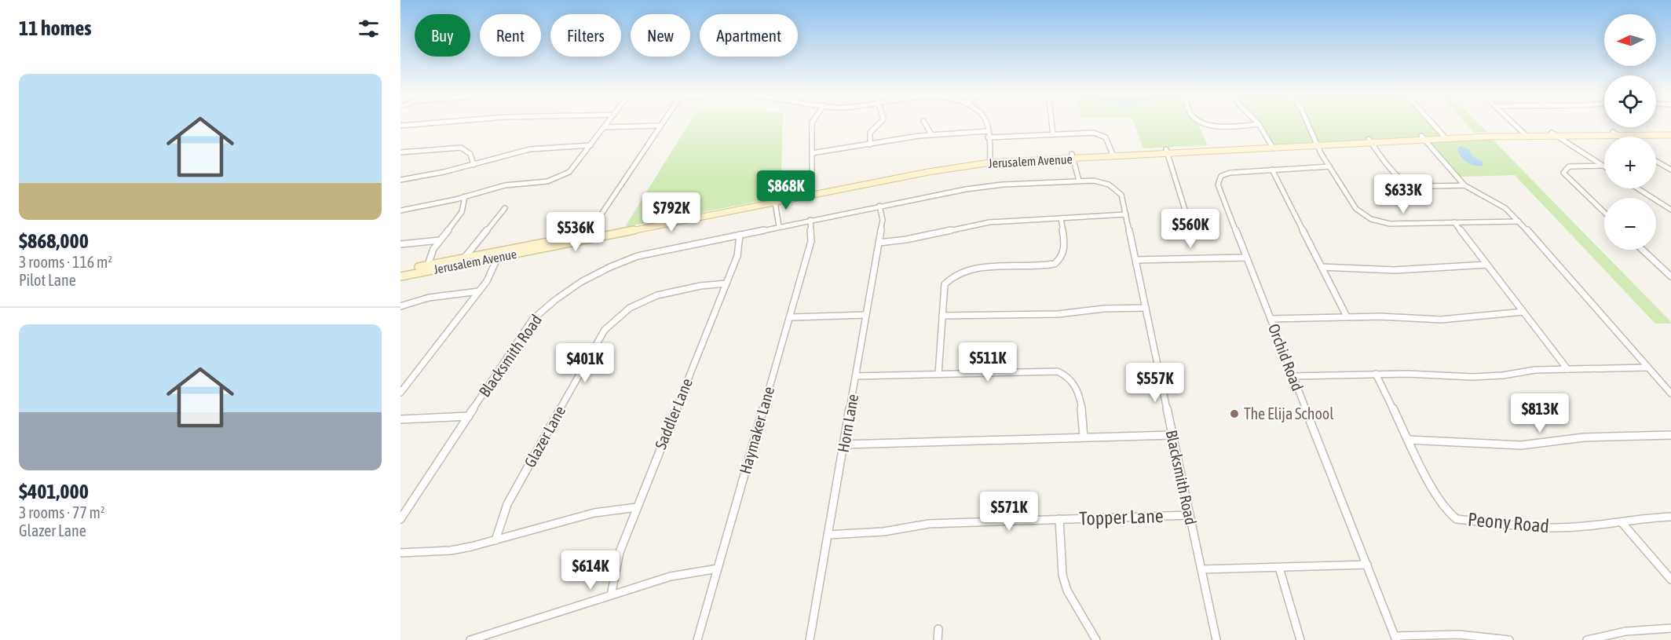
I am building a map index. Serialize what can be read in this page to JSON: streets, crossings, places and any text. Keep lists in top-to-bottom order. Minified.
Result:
{"streets":{"main road":["Jerusalem Avenue"],"street":["Blacksmith Road","Orchid Road","Saddler Lane","Horn Lane","Haymaker Lane","Glazer Lane","Topper Lane","Peony Road"]},"crossings":[["Blacksmith Road","Saddler Lane"],["Blacksmith Road","Horn Lane"],["Blacksmith Road","Haymaker Lane"],["Blacksmith Road","Topper Lane"],["Saddler Lane","Glazer Lane"],["Horn Lane","Topper Lane"]],"places":["The Elija School"],"north":"left","page":{"heading":"11 homes","map_buttons":["+","−"],"chip":["Buy","Rent","Filters","New","Apartment"],"list":[{"name":"$868,000","note":"3 rooms · 116 m² · Pilot Lane"},{"name":"$401,000","note":"3 rooms · 77 m² · Glazer Lane"}],"price":["$868K","$633K","$792K","$560K","$536K","$511K","$401K","$557K","$813K","$571K","$614K"]}}
